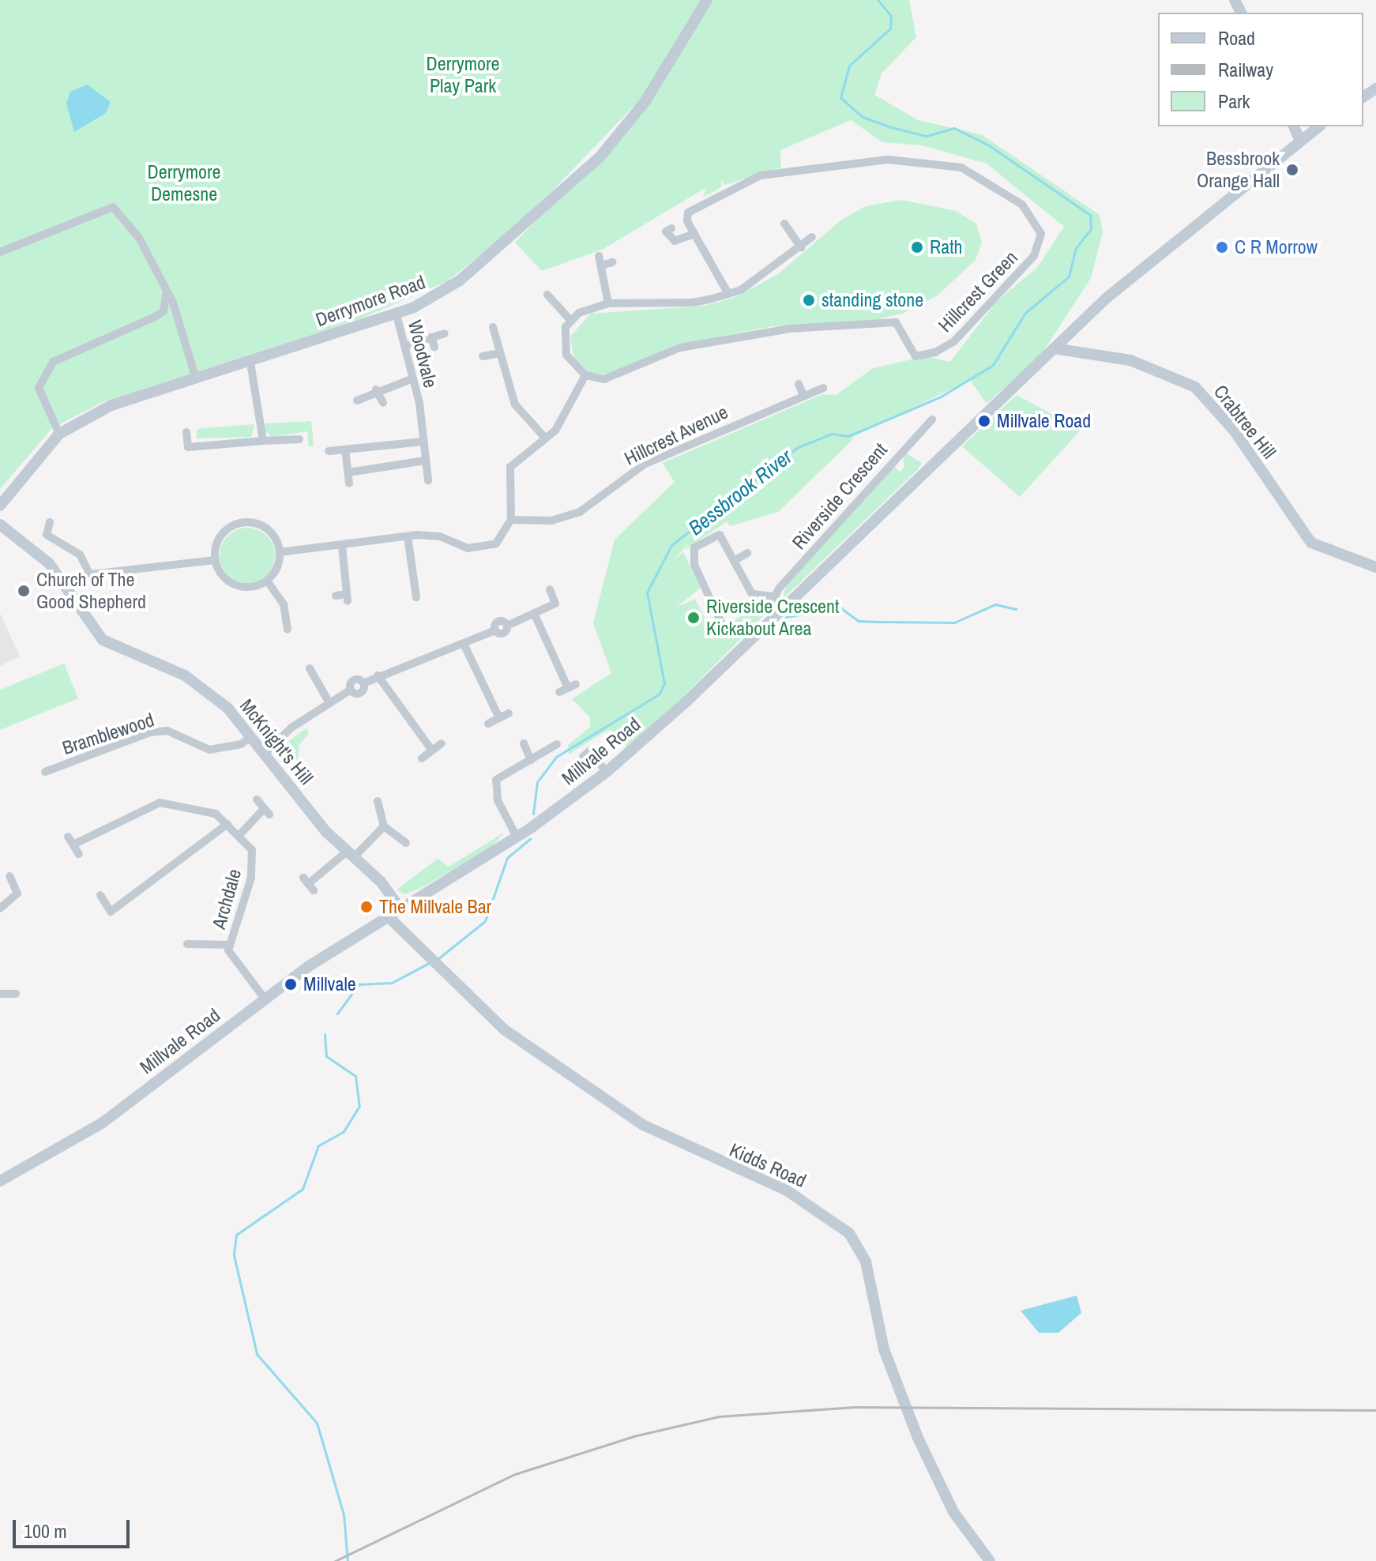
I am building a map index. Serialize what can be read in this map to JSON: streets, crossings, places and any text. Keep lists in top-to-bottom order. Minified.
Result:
{"streets":{"main road":["Derrymore Road","Crabtree Hill","McKnight's Hill","Millvale Road","Kidds Road"],"street":["Hillcrest Green","Woodvale","Hillcrest Avenue","Riverside Crescent","Bramblewood","Archdale"]},"crossings":[["Derrymore Road","Woodvale"],["Crabtree Hill","Millvale Road"],["Bramblewood","McKnight's Hill"],["McKnight's Hill","Millvale Road"],["Millvale Road","Archdale"],["Millvale Road","Kidds Road"]],"water":["Bessbrook River"],"parks":["Derrymore Play Park","Derrymore Demesne"],"places":["Bessbrook Orange Hall","Rath","C R Morrow","standing stone","Millvale Road","Church of The Good Shepherd","Riverside Crescent Kickabout Area","The Millvale Bar","Millvale"],"legend":["Road","Railway","Park"],"scale_bar":"100 m"}
